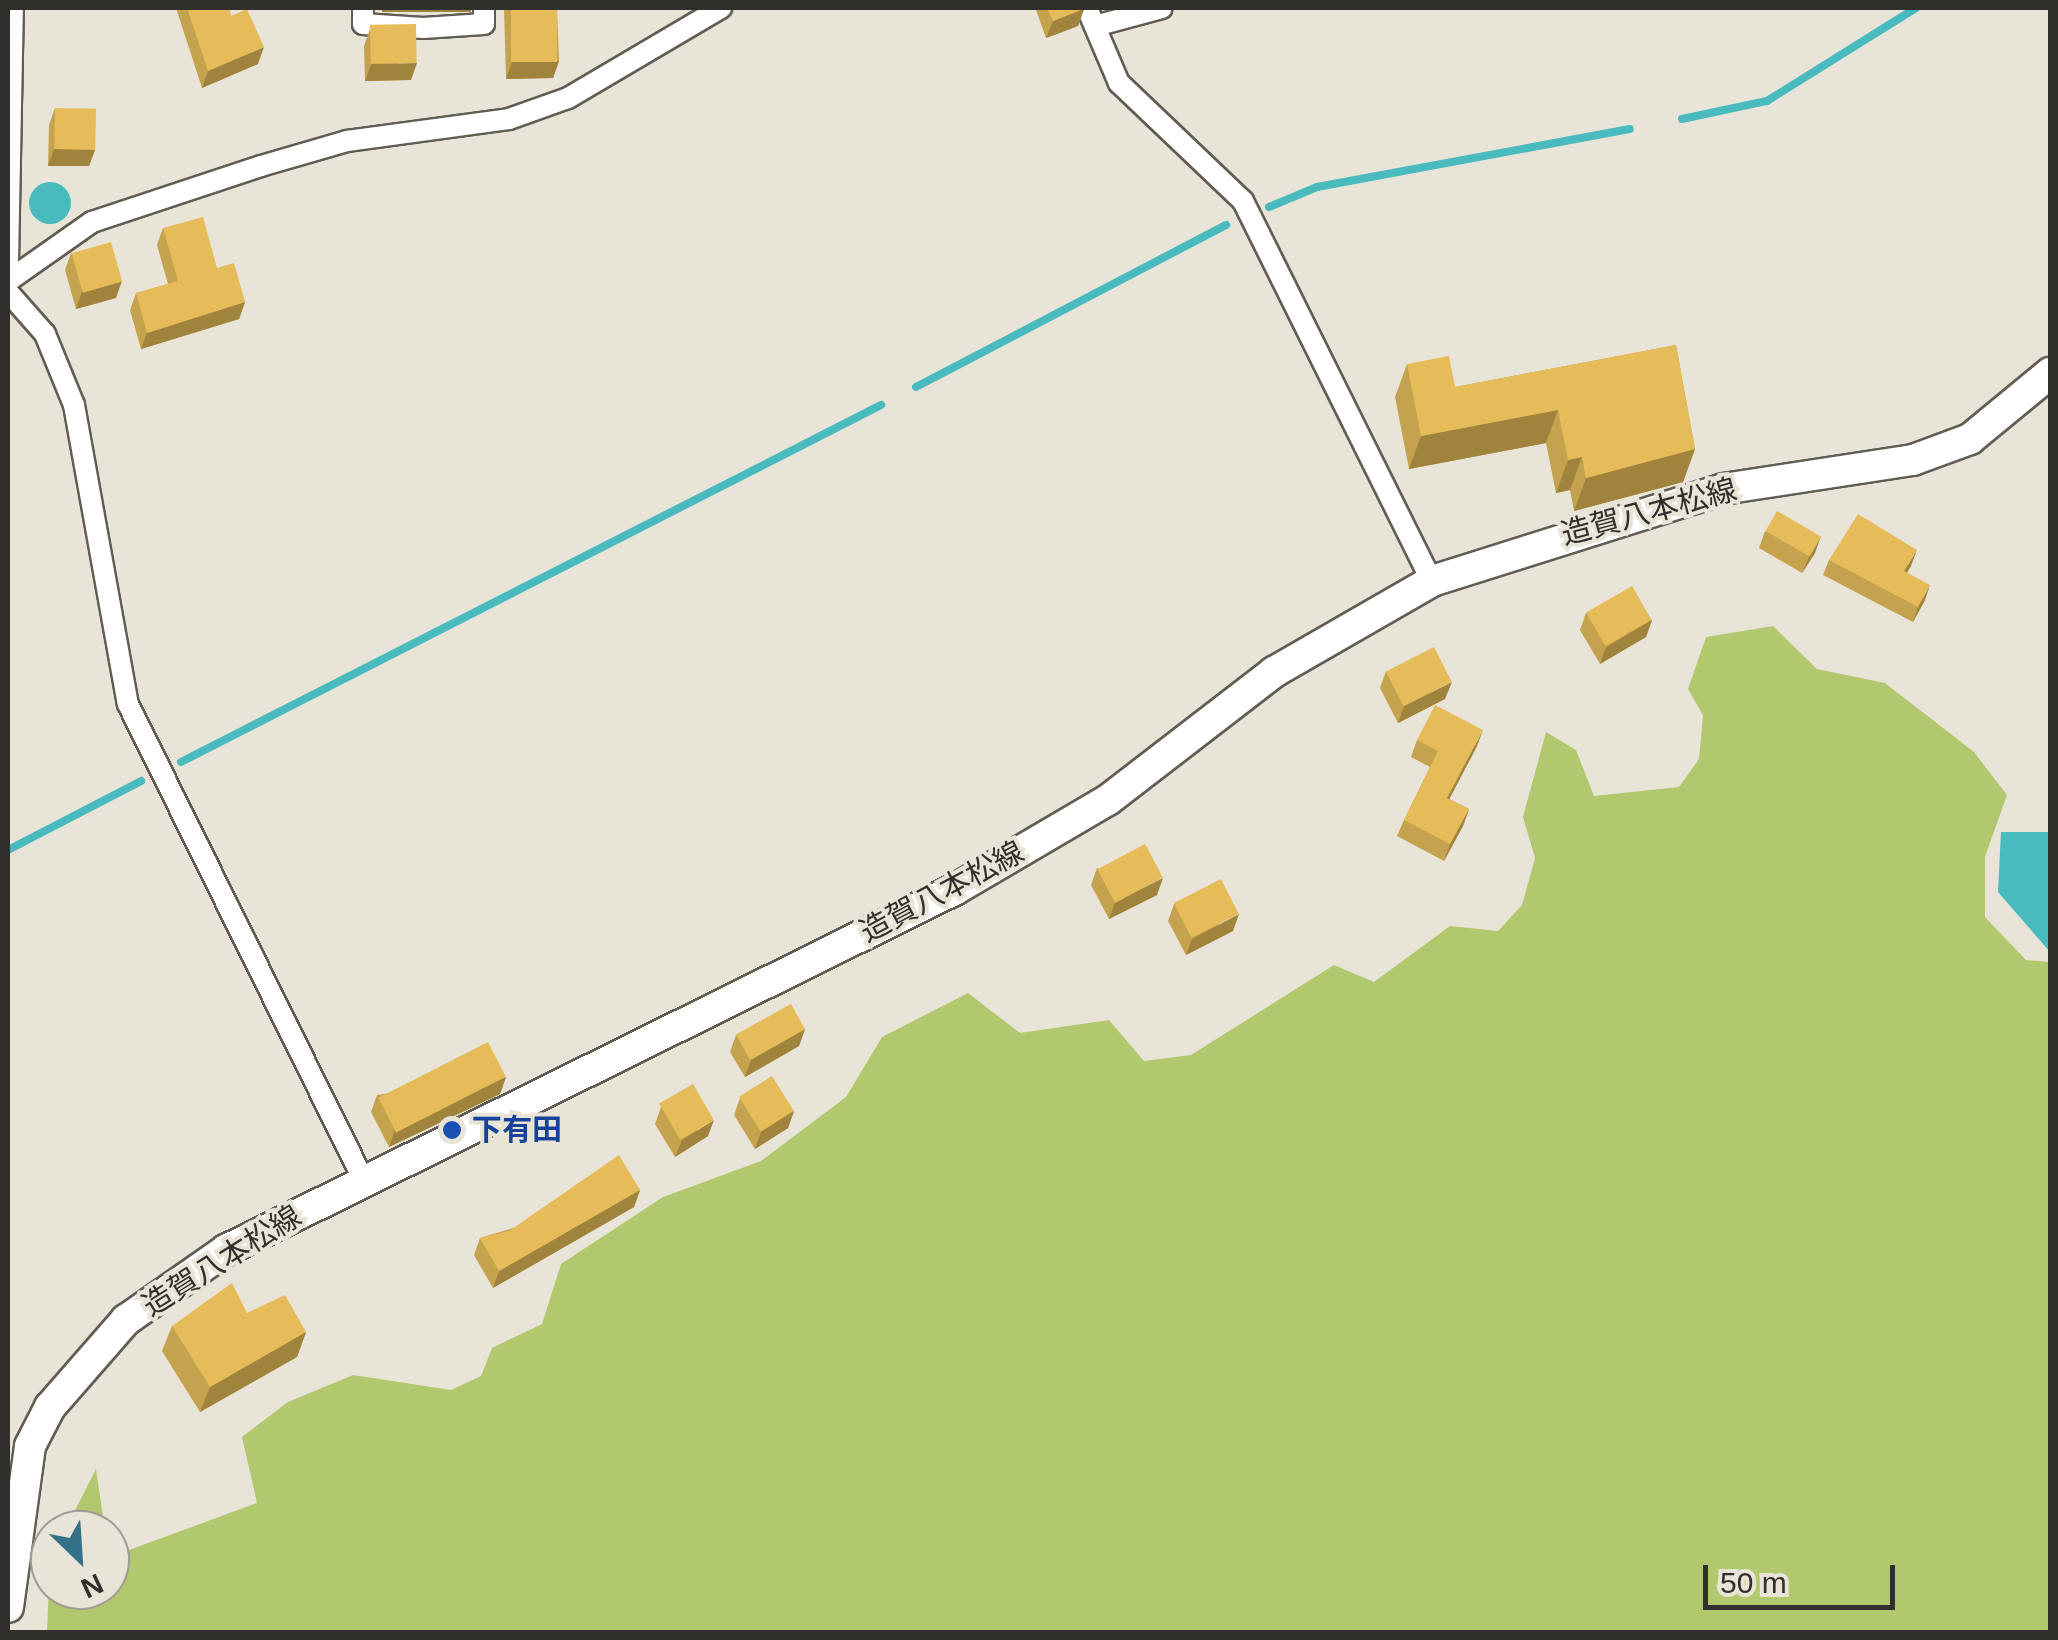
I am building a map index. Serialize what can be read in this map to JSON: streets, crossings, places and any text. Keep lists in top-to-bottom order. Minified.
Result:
{"streets":{"main road":["造賀八本松線"]},"places":["下有田"],"scale_bar":"50 m","north":"bottom right"}
